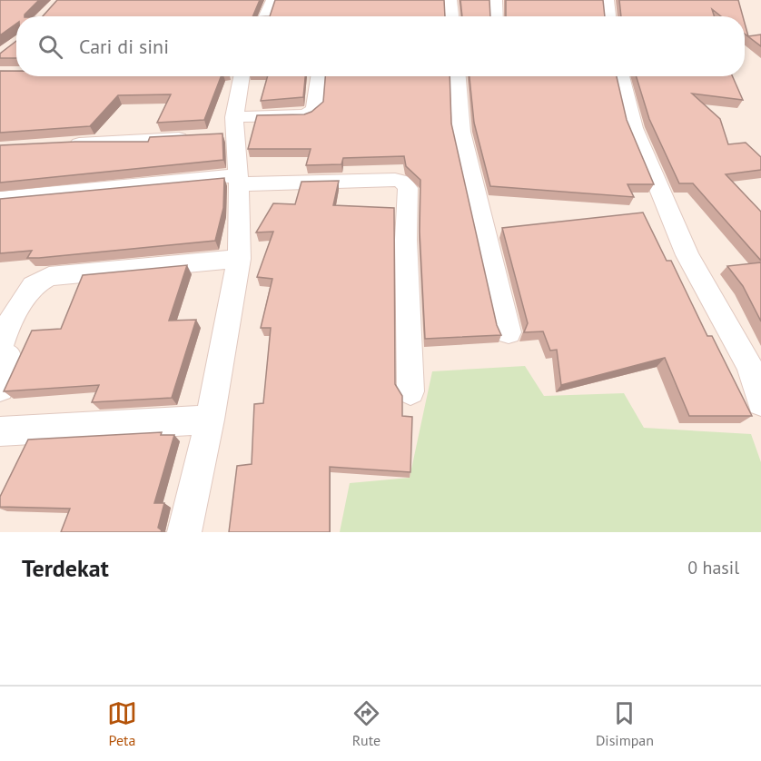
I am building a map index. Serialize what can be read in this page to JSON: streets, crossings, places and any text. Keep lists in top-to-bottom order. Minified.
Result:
{"page":{"search":"Cari di sini","heading":["Terdekat","0 hasil"],"nav":["Peta","Rute","Disimpan"]}}
